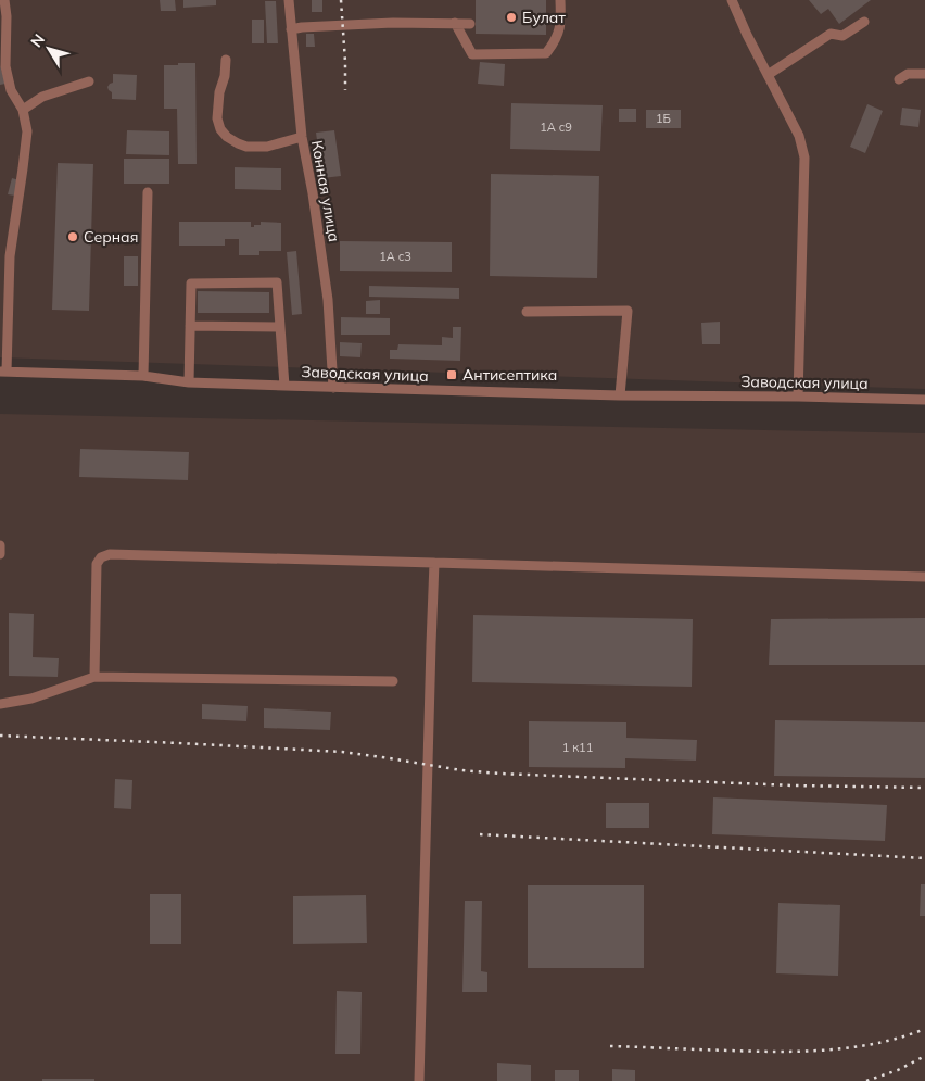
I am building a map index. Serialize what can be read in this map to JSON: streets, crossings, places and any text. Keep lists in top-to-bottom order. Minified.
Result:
{"streets":{"street":["Конная улица","Заводская улица"]},"crossings":[["Конная улица","Заводская улица"]],"places":{"other":["Булат","Серная"],"transit":["Антисептика"]},"house_numbers":["1Б","1А с9","1А с3","1 к11"],"north":"top left"}
